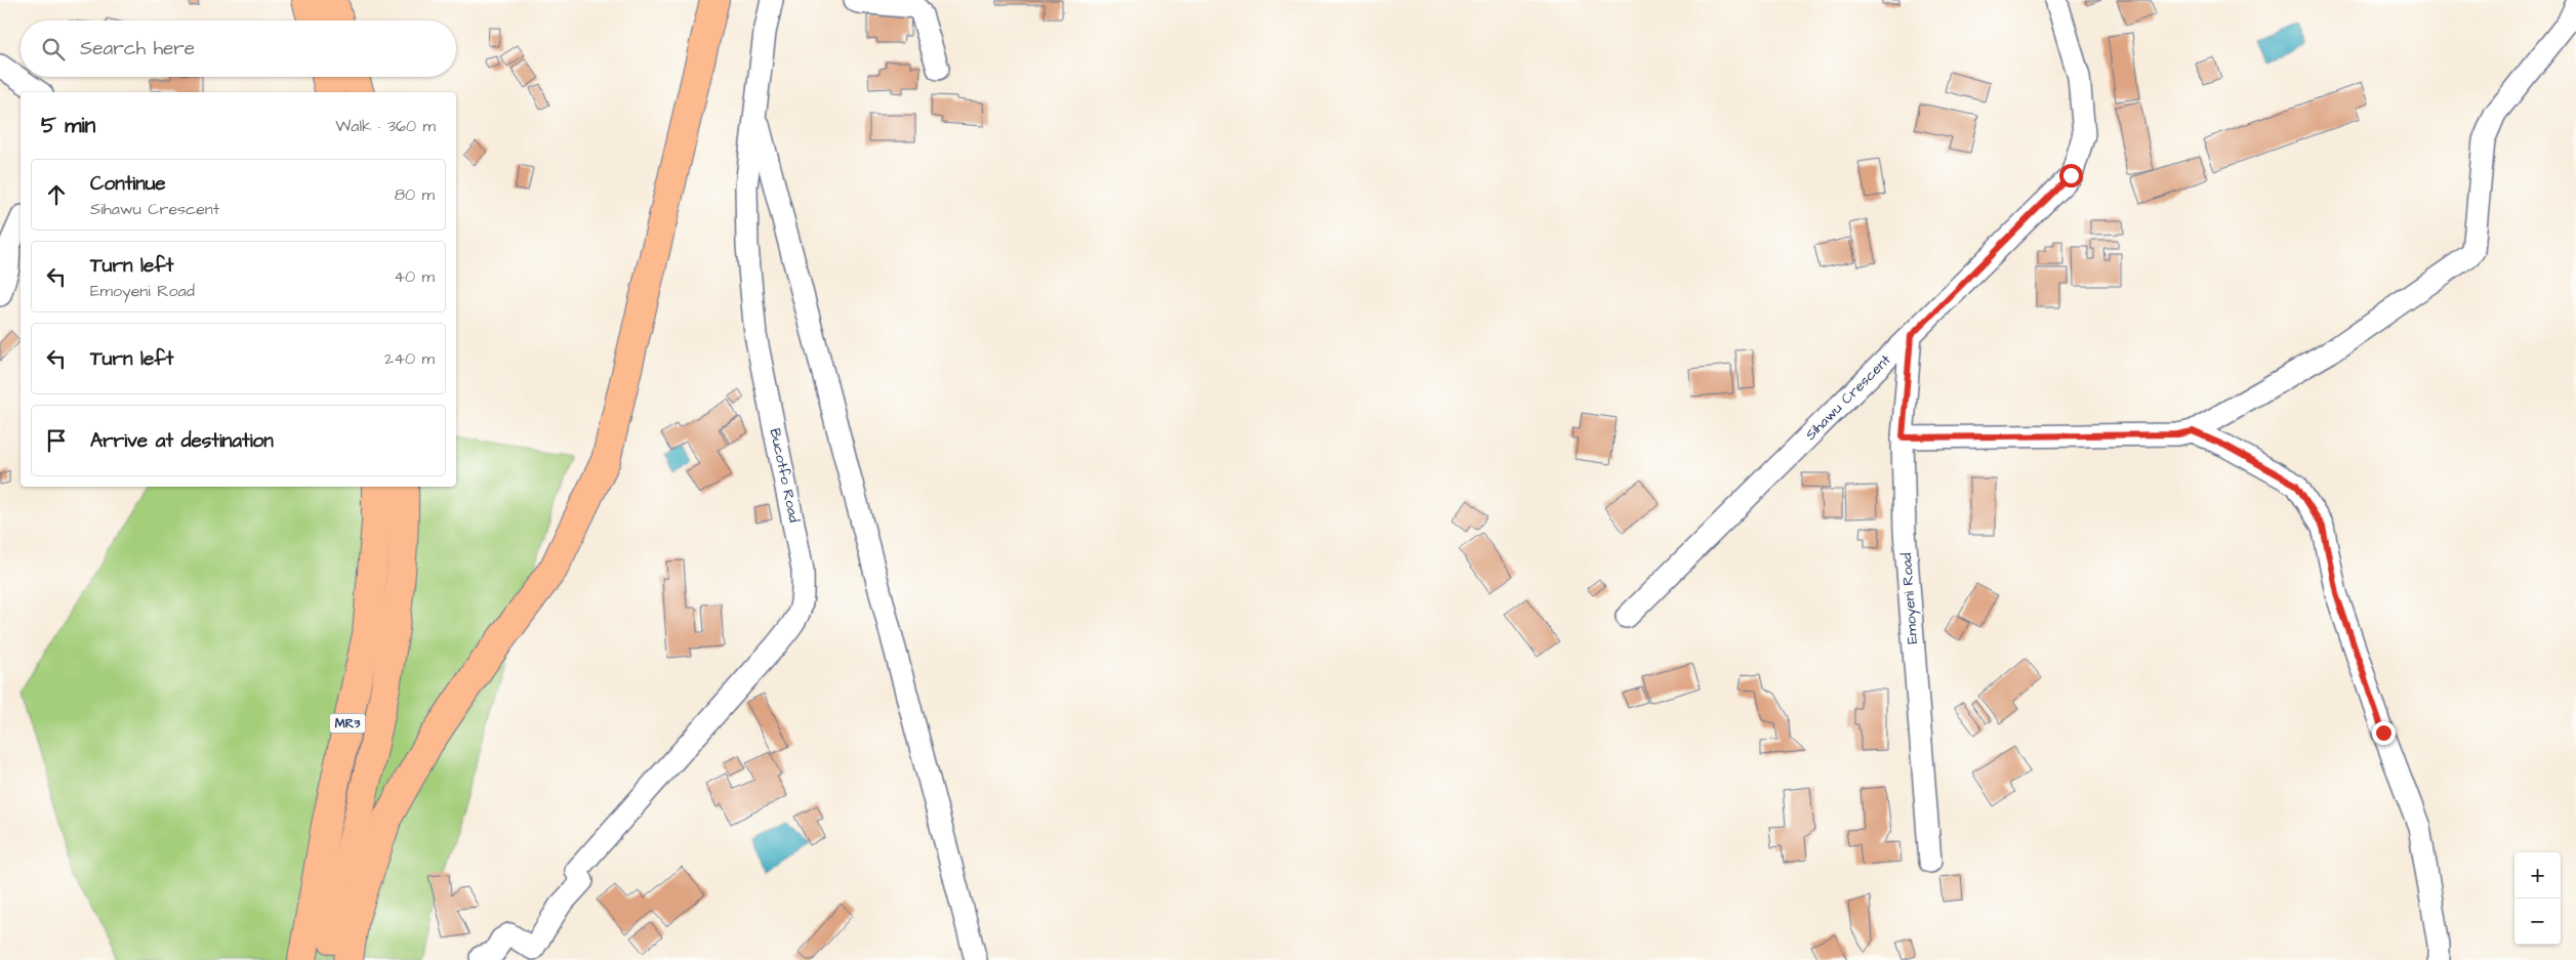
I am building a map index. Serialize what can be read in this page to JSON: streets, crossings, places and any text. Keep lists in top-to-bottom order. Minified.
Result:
{"streets":{"highway":["MR3"],"street":["Sihawu Crescent","Bucotfo Road","Emoyeni Road"]},"crossings":[["Sihawu Crescent","Emoyeni Road"]],"page":{"search":"Search here","heading":["5 min","Walk · 360 m"],"list":[["Continue","Sihawu Crescent","80 m"],["Turn left","Emoyeni Road","40 m"],["Turn left","240 m"],"Arrive at destination"],"map_buttons":["+","−"]}}
